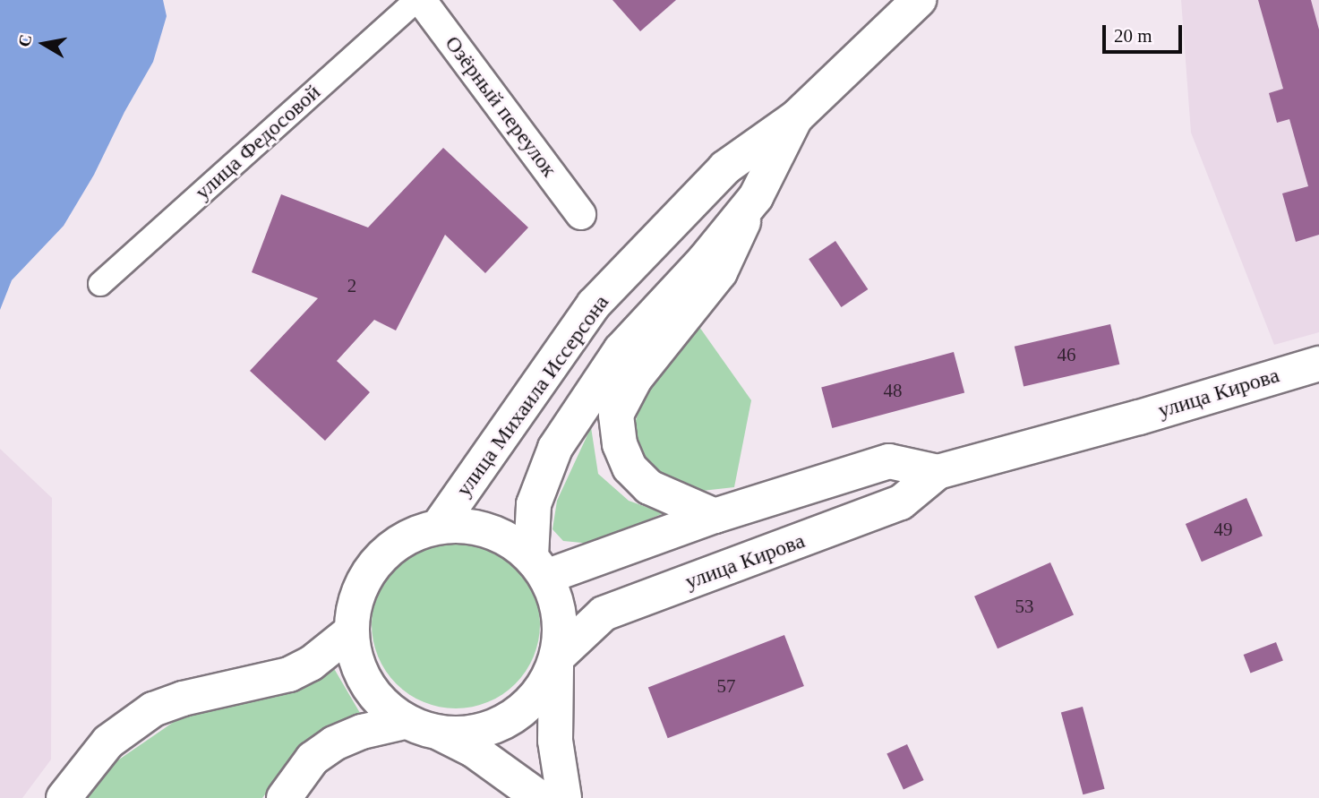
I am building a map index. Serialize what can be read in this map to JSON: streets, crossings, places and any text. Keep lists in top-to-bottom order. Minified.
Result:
{"streets":{"main road":["улица Кирова","улица Михаила Иссерсона"],"street":["Озёрный переулок","улица Федосовой"]},"crossings":[["улица Кирова","улица Михаила Иссерсона"]],"house_numbers":["2","46","48","49","53","57"],"scale_bar":"20 m","north":"left"}
